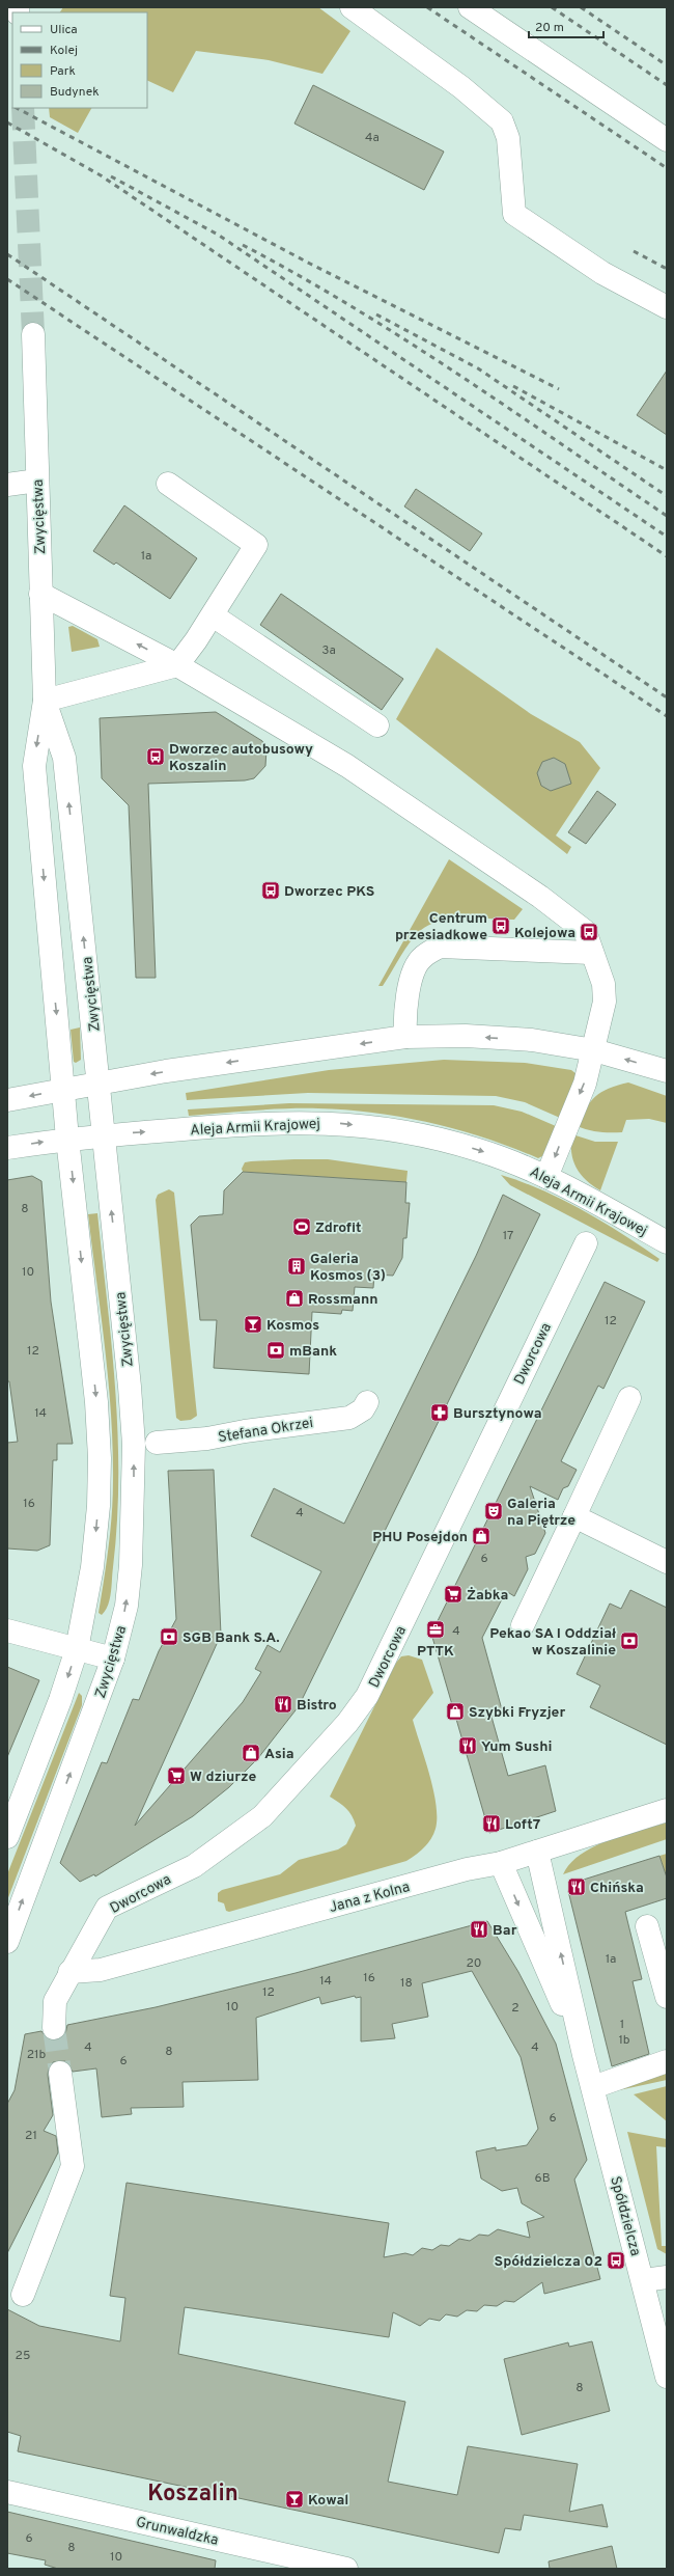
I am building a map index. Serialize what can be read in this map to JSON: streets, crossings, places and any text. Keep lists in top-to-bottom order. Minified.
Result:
{"streets":{"street":["Zwycięstwa","Aleja Armii Krajowej","Dworcowa","Stefana Okrzei","Jana z Kolna","Spółdzielcza","Grunwaldzka"]},"crossings":[["Zwycięstwa","Aleja Armii Krajowej"],["Dworcowa","Jana z Kolna"],["Jana z Kolna","Spółdzielcza"]],"districts":["Koszalin"],"places":{"bus stop":["Dworzec autobusowy Koszalin","Dworzec PKS","Centrum przesiadkowe","Kolejowa","Spółdzielcza 02"],"sports":["Zdrofit"],"building":["Galeria Kosmos (3)"],"shop":["Rossmann","PHU Posejdon","Szybki Fryzjer","Asia"],"bar":["Kosmos","Kowal"],"bank":["mBank","SGB Bank S.A.","Pekao SA I Oddział w Koszalinie"],"pharmacy":["Bursztynowa"],"theatre":["Galeria na Piętrze"],"supermarket":["Żabka","W dziurze"],"office":["PTTK"],"restaurant":["Bistro","Yum Sushi","Loft7","Chińska","Bar"]},"house_numbers":["4a","1a","3a","8","17","10","12","12","14","16","4","6","4","1a","20","16","14","18","12","10","2","1","1b","4","4","8","21b","6","6","21","6B","25","8","6","8","10"],"legend":["Ulica","Kolej","Park","Budynek"],"scale_bar":"20 m"}
